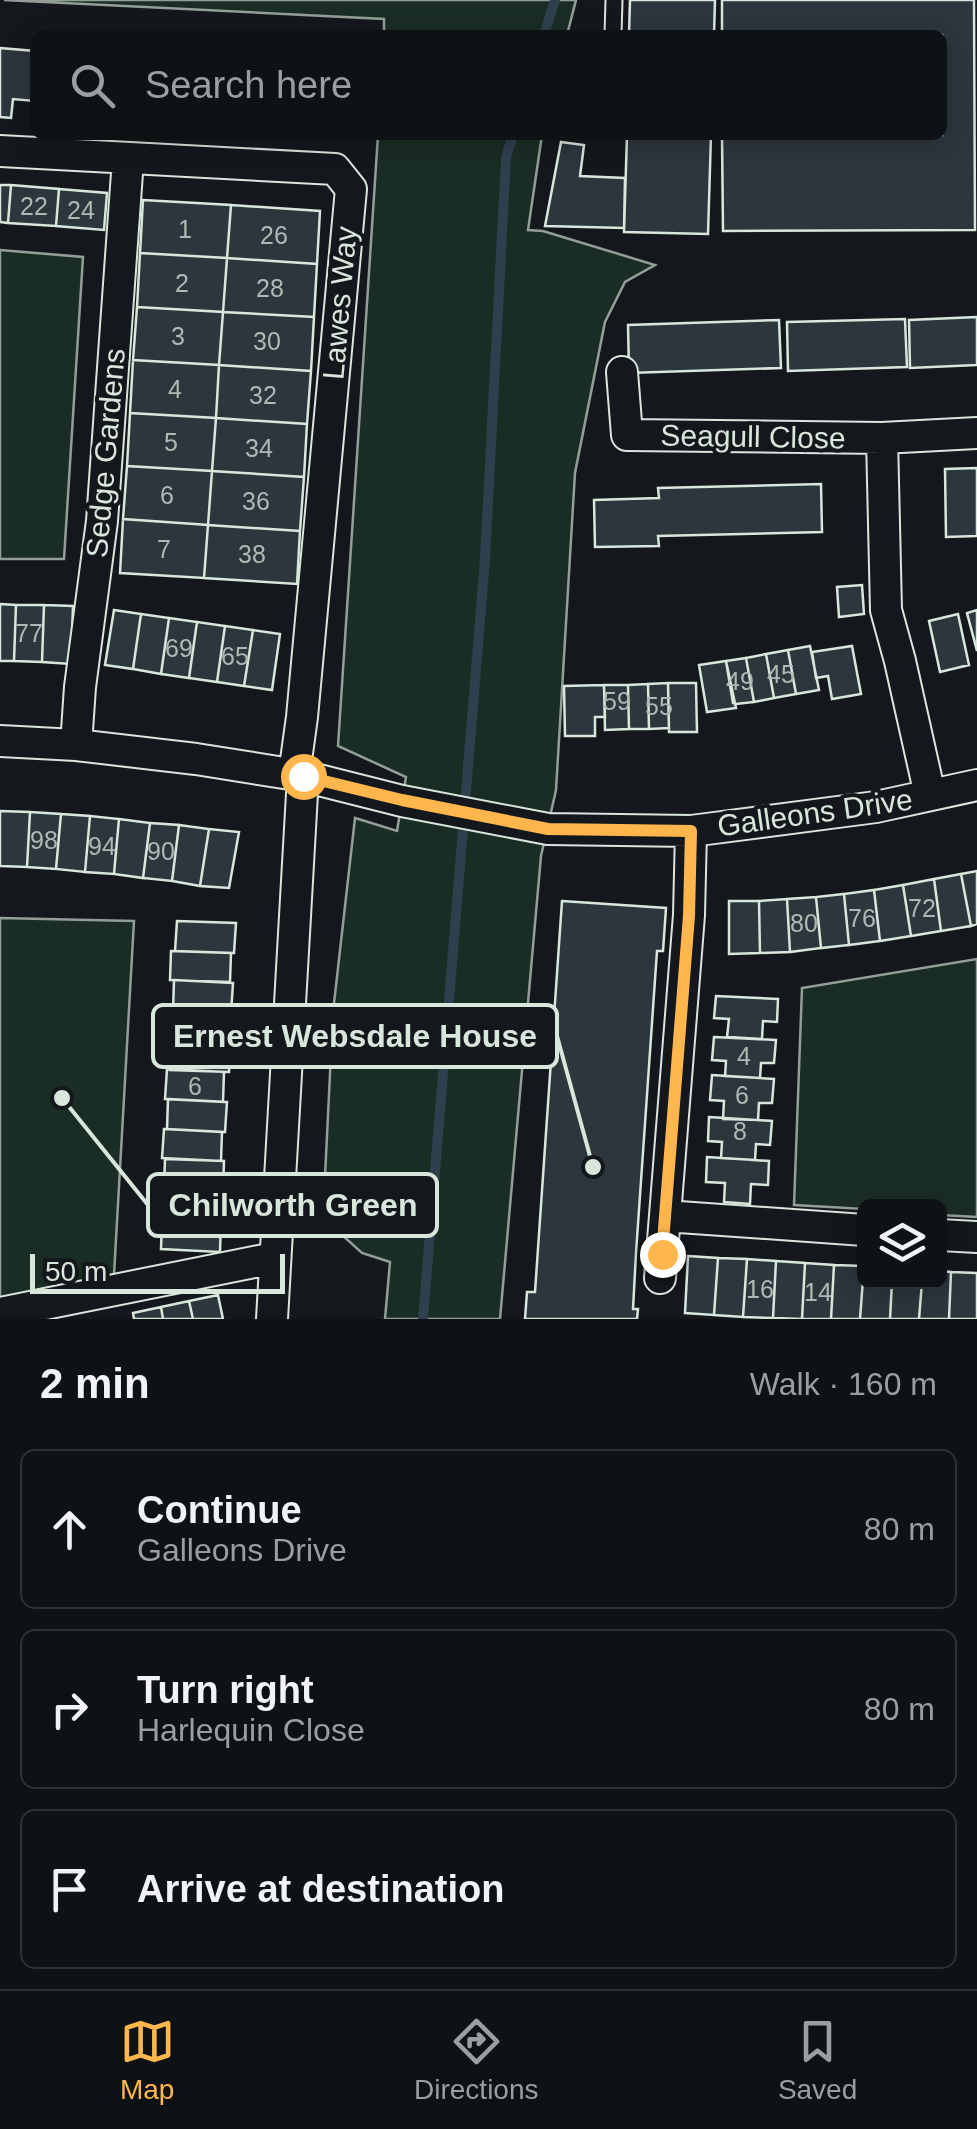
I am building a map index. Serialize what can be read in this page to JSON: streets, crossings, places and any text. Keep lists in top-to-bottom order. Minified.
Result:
{"streets":{"street":["Lawes Way","Seagull Close","Sedge Gardens","Galleons Drive"]},"crossings":[["Lawes Way","Sedge Gardens"],["Lawes Way","Galleons Drive"],["Seagull Close","Galleons Drive"],["Sedge Gardens","Galleons Drive"]],"places":["Chilworth Green","Ernest Websdale House"],"house_numbers":["22","24","1","26","2","28","3","30","4","32","5","34","6","36","7","38","77","69","65","45","49","59","55","98","94","90","72","76","80","4","6","6","8","16","14"],"scale_bar":"50 m","page":{"search":"Search here","scale":"50 m","heading":["2 min","Walk · 160 m"],"list":[["Continue","Galleons Drive","80 m"],["Turn right","Harlequin Close","80 m"],"Arrive at destination"],"nav":["Map","Directions","Saved"]}}
